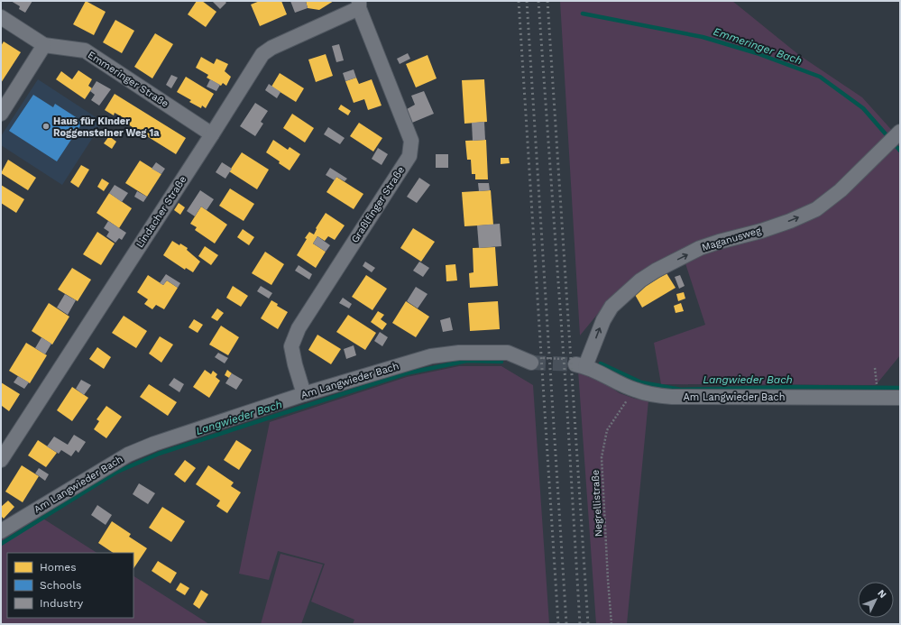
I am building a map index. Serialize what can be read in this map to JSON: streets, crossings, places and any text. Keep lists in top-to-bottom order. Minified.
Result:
{"streets":{"street":["Emmeringer Straße","Graßlfinger Straße","Lindacher Straße","Maganusweg","Am Langwieder Bach"],"path":["Negrellistraße"]},"crossings":[["Emmeringer Straße","Lindacher Straße"],["Graßlfinger Straße","Lindacher Straße"],["Graßlfinger Straße","Am Langwieder Bach"],["Maganusweg","Am Langwieder Bach"],["Am Langwieder Bach","Negrellistraße"]],"one_way":["Maganusweg"],"water":["Emmeringer Bach","Langwieder Bach"],"places":["Haus für Kinder Roggensteiner Weg 1a"],"legend":["Homes","Schools","Industry"],"north":"top right"}
